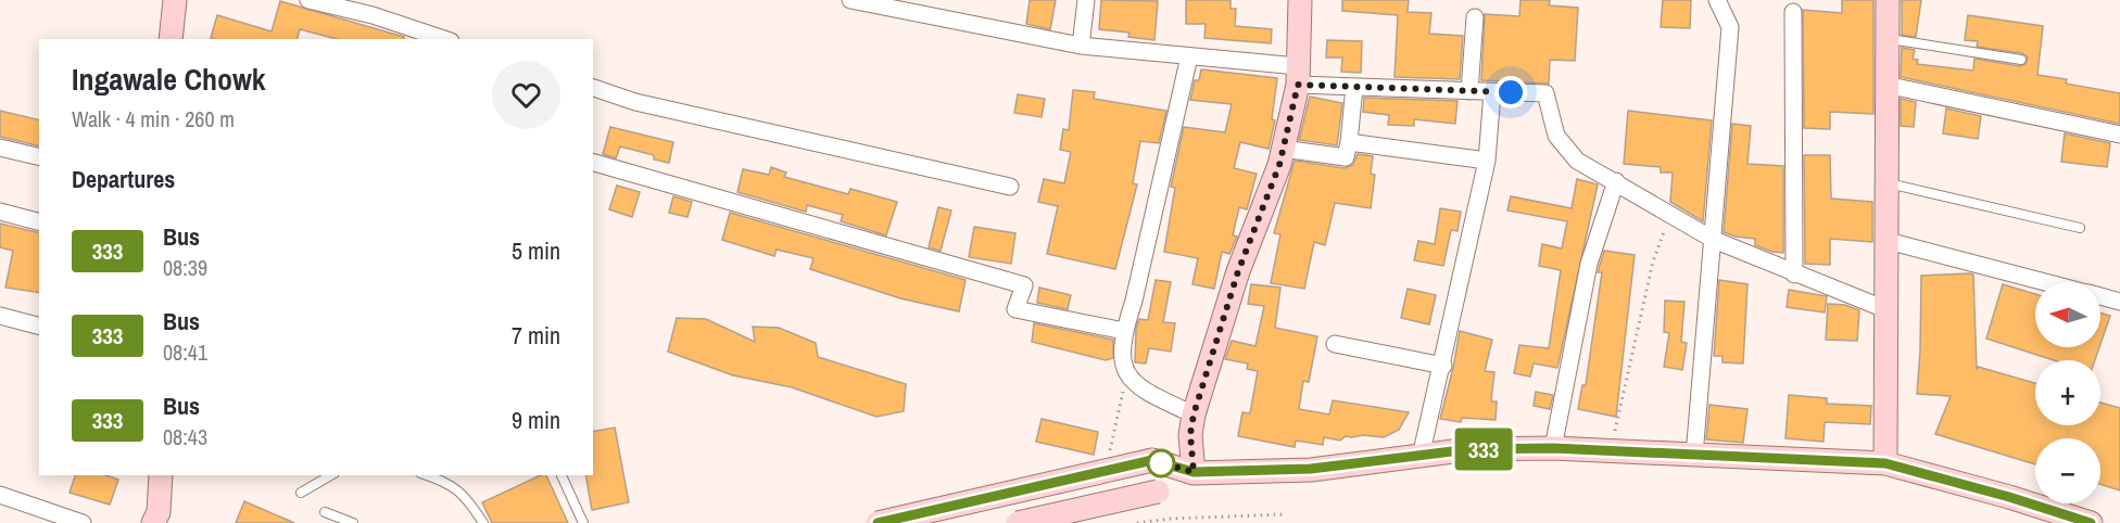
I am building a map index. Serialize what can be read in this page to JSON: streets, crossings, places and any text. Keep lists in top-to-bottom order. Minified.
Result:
{"lines":["bus line 333"],"north":"left","page":{"on_map":"333","heading":[["Ingawale Chowk","Walk · 4 min · 260 m"],"Departures"],"list":[{"mark":"333","name":"Bus","note":"08:39","value":"5 min"},{"mark":"333","name":"Bus","note":"08:41","value":"7 min"},{"mark":"333","name":"Bus","note":"08:43","value":"9 min"}],"map_buttons":["+","−"]}}
